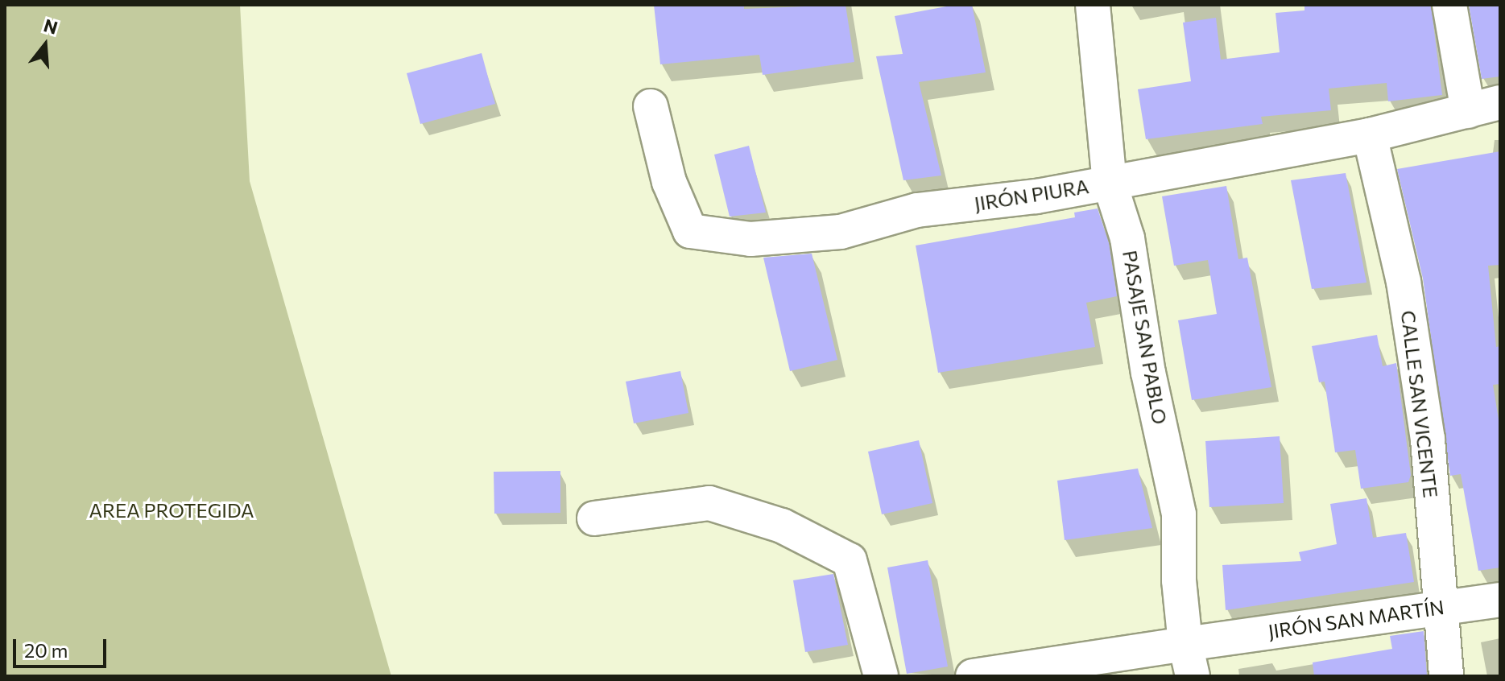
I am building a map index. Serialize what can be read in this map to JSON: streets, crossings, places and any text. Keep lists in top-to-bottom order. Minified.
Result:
{"streets":{"street":["JIRÓN PIURA","PASAJE SAN PABLO","CALLE SAN VICENTE","JIRÓN SAN MARTÍN"]},"crossings":[["JIRÓN PIURA","PASAJE SAN PABLO"],["JIRÓN PIURA","CALLE SAN VICENTE"],["PASAJE SAN PABLO","JIRÓN SAN MARTÍN"],["CALLE SAN VICENTE","JIRÓN SAN MARTÍN"]],"parks":["AREA PROTEGIDA"],"scale_bar":"20 m","north":"top"}
